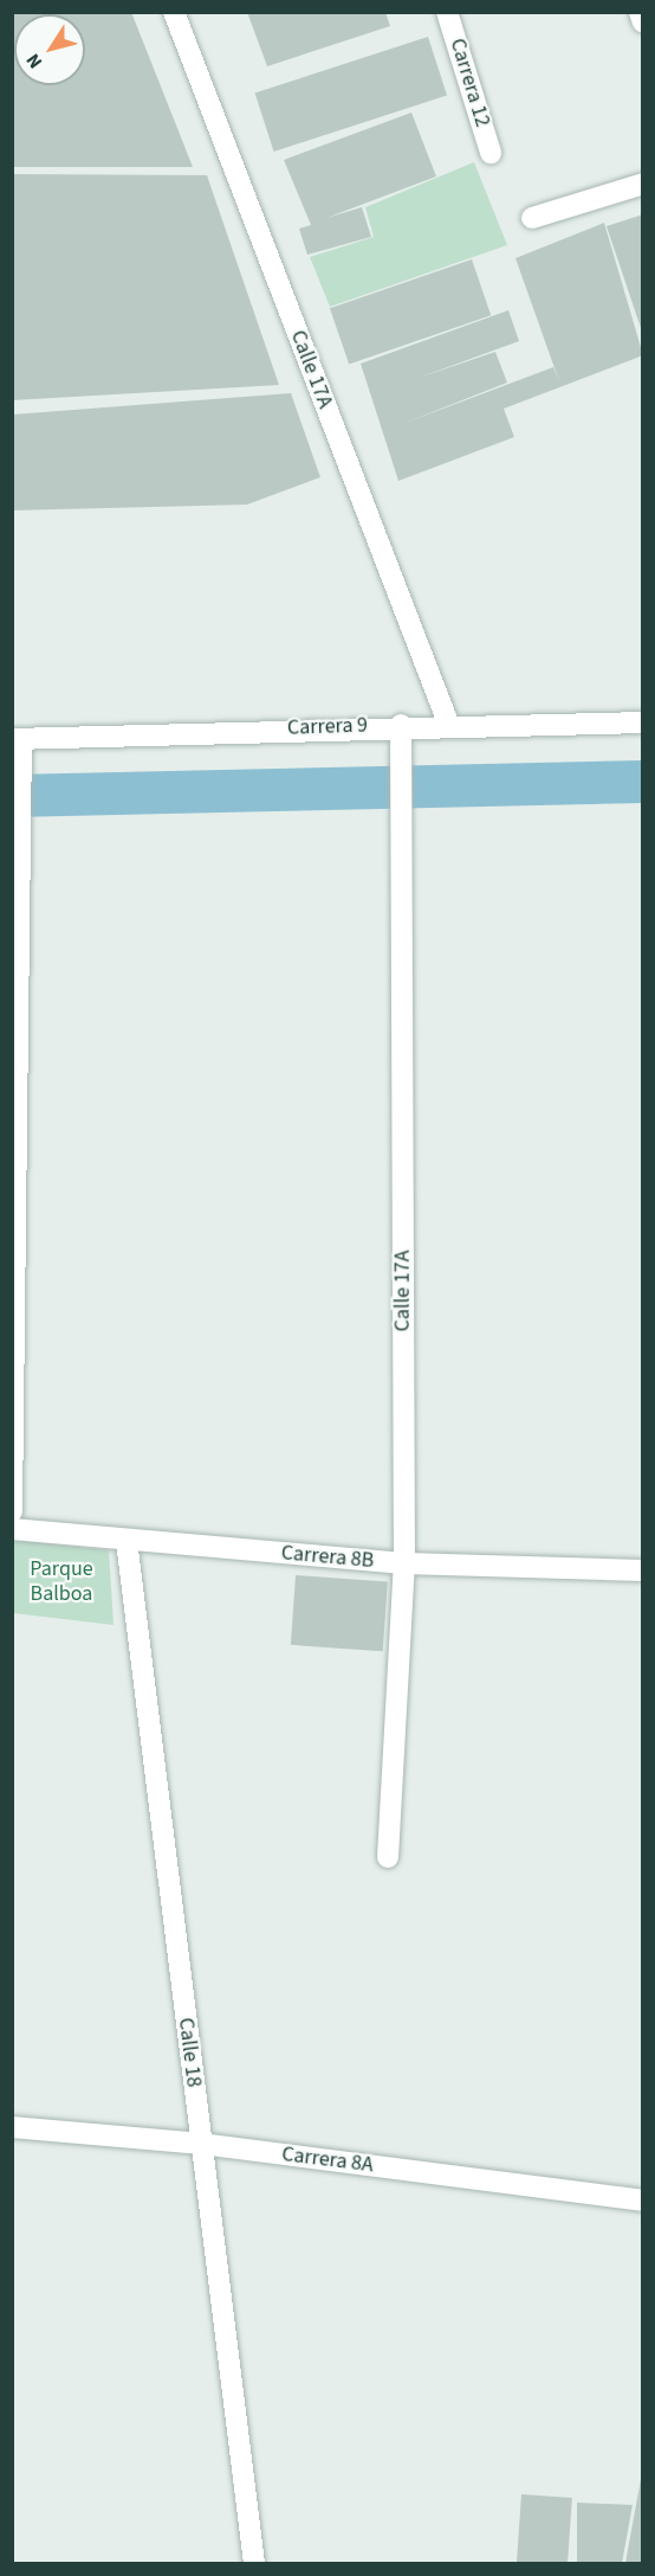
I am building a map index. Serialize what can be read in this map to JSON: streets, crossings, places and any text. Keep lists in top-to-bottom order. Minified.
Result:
{"streets":{"street":["Carrera 12","Calle 17A","Carrera 9","Carrera 8B","Calle 18","Carrera 8A"]},"crossings":[["Calle 17A","Carrera 9"],["Calle 17A","Carrera 8B"],["Carrera 8B","Calle 18"],["Calle 18","Carrera 8A"]],"parks":["Parque Balboa"],"north":"bottom left"}
